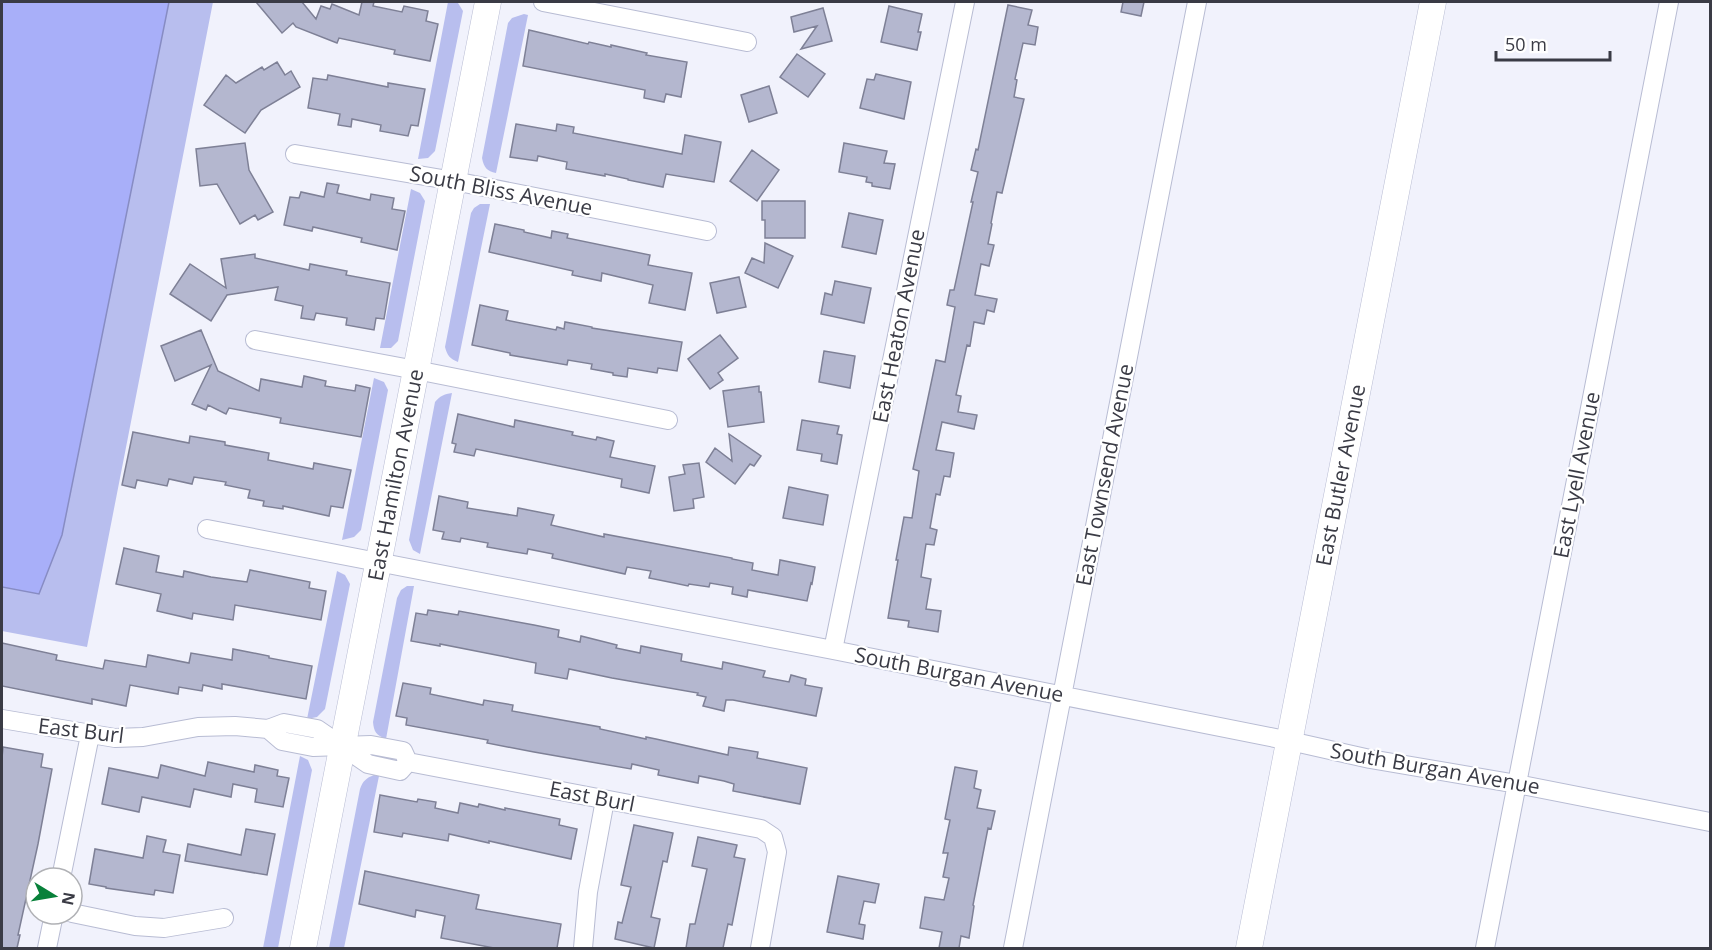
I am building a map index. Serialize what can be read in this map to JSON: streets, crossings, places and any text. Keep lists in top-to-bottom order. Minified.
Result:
{"streets":{"street":["South Bliss Avenue","East Heaton Avenue","East Hamilton Avenue","East Townsend Avenue","East Butler Avenue","East Lyell Avenue","South Burgan Avenue","East Burl"]},"crossings":[["South Bliss Avenue","East Hamilton Avenue"],["East Heaton Avenue","South Burgan Avenue"],["East Hamilton Avenue","South Burgan Avenue"],["East Hamilton Avenue","East Burl"],["East Townsend Avenue","South Burgan Avenue"],["East Butler Avenue","South Burgan Avenue"],["East Lyell Avenue","South Burgan Avenue"]],"scale_bar":"50 m","north":"right"}
